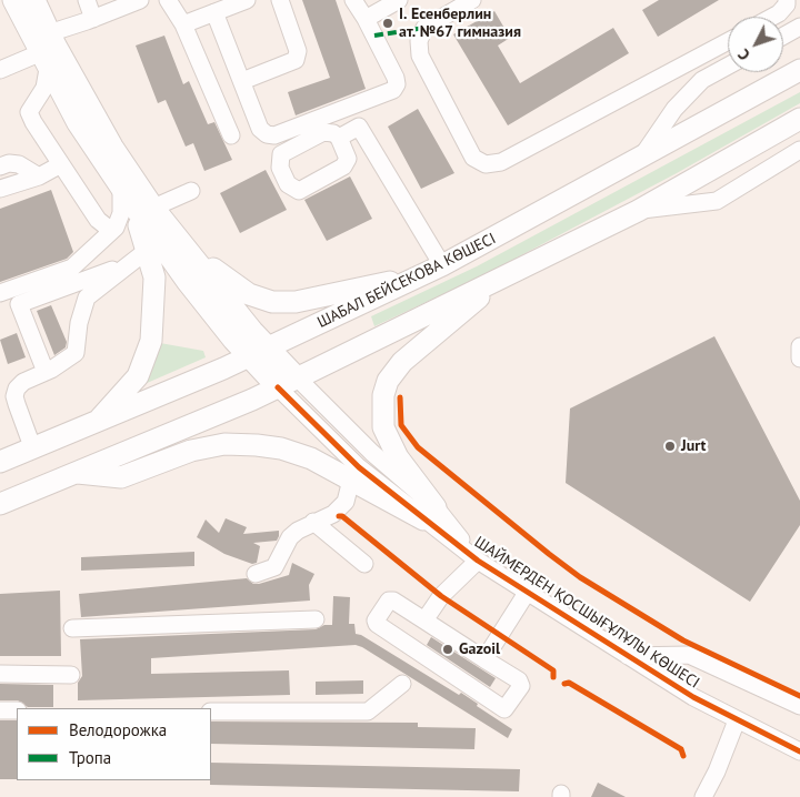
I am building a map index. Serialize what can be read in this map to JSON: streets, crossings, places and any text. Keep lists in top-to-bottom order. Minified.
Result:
{"streets":{"main road":["ШАБАЛ БЕЙСЕКОВА КӨШЕСІ","ШАЙМЕРДЕН ҚОСШЫҒҰЛҰЛЫ КӨШЕСІ"]},"crossings":[["ШАБАЛ БЕЙСЕКОВА КӨШЕСІ","ШАЙМЕРДЕН ҚОСШЫҒҰЛҰЛЫ КӨШЕСІ"]],"places":["І. Есенберлин ат. №67 гимназия","Jurt","Gazoil"],"legend":["Велодорожка","Тропа"],"north":"bottom left"}
